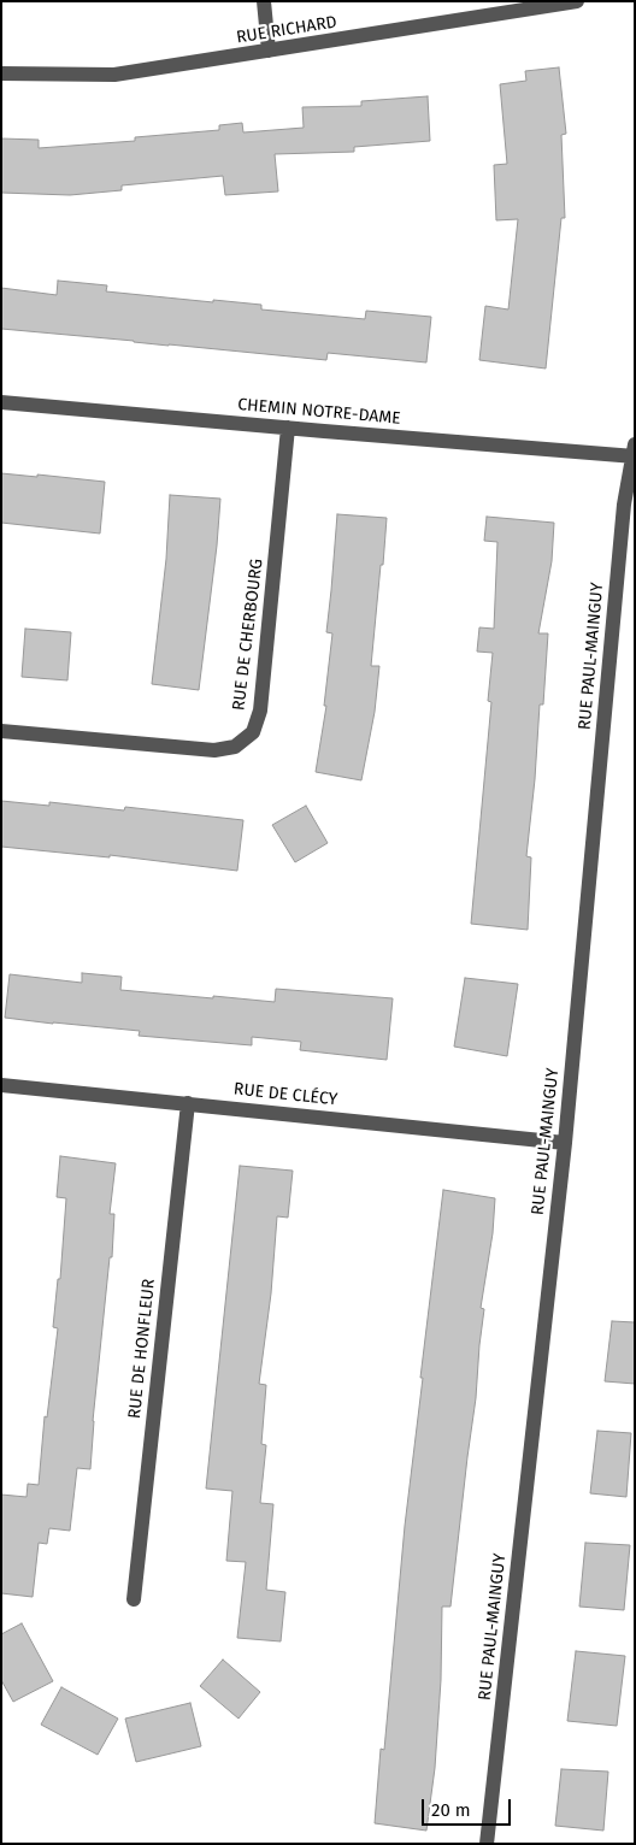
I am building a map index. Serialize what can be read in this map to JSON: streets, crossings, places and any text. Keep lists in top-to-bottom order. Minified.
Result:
{"streets":{"street":["RUE RICHARD","CHEMIN NOTRE-DAME","RUE DE CHERBOURG","RUE PAUL-MAINGUY","RUE DE CLÉCY","RUE DE HONFLEUR"]},"crossings":[["CHEMIN NOTRE-DAME","RUE DE CHERBOURG"],["CHEMIN NOTRE-DAME","RUE PAUL-MAINGUY"],["RUE PAUL-MAINGUY","RUE DE CLÉCY"],["RUE DE CLÉCY","RUE DE HONFLEUR"]],"scale_bar":"20 m"}
